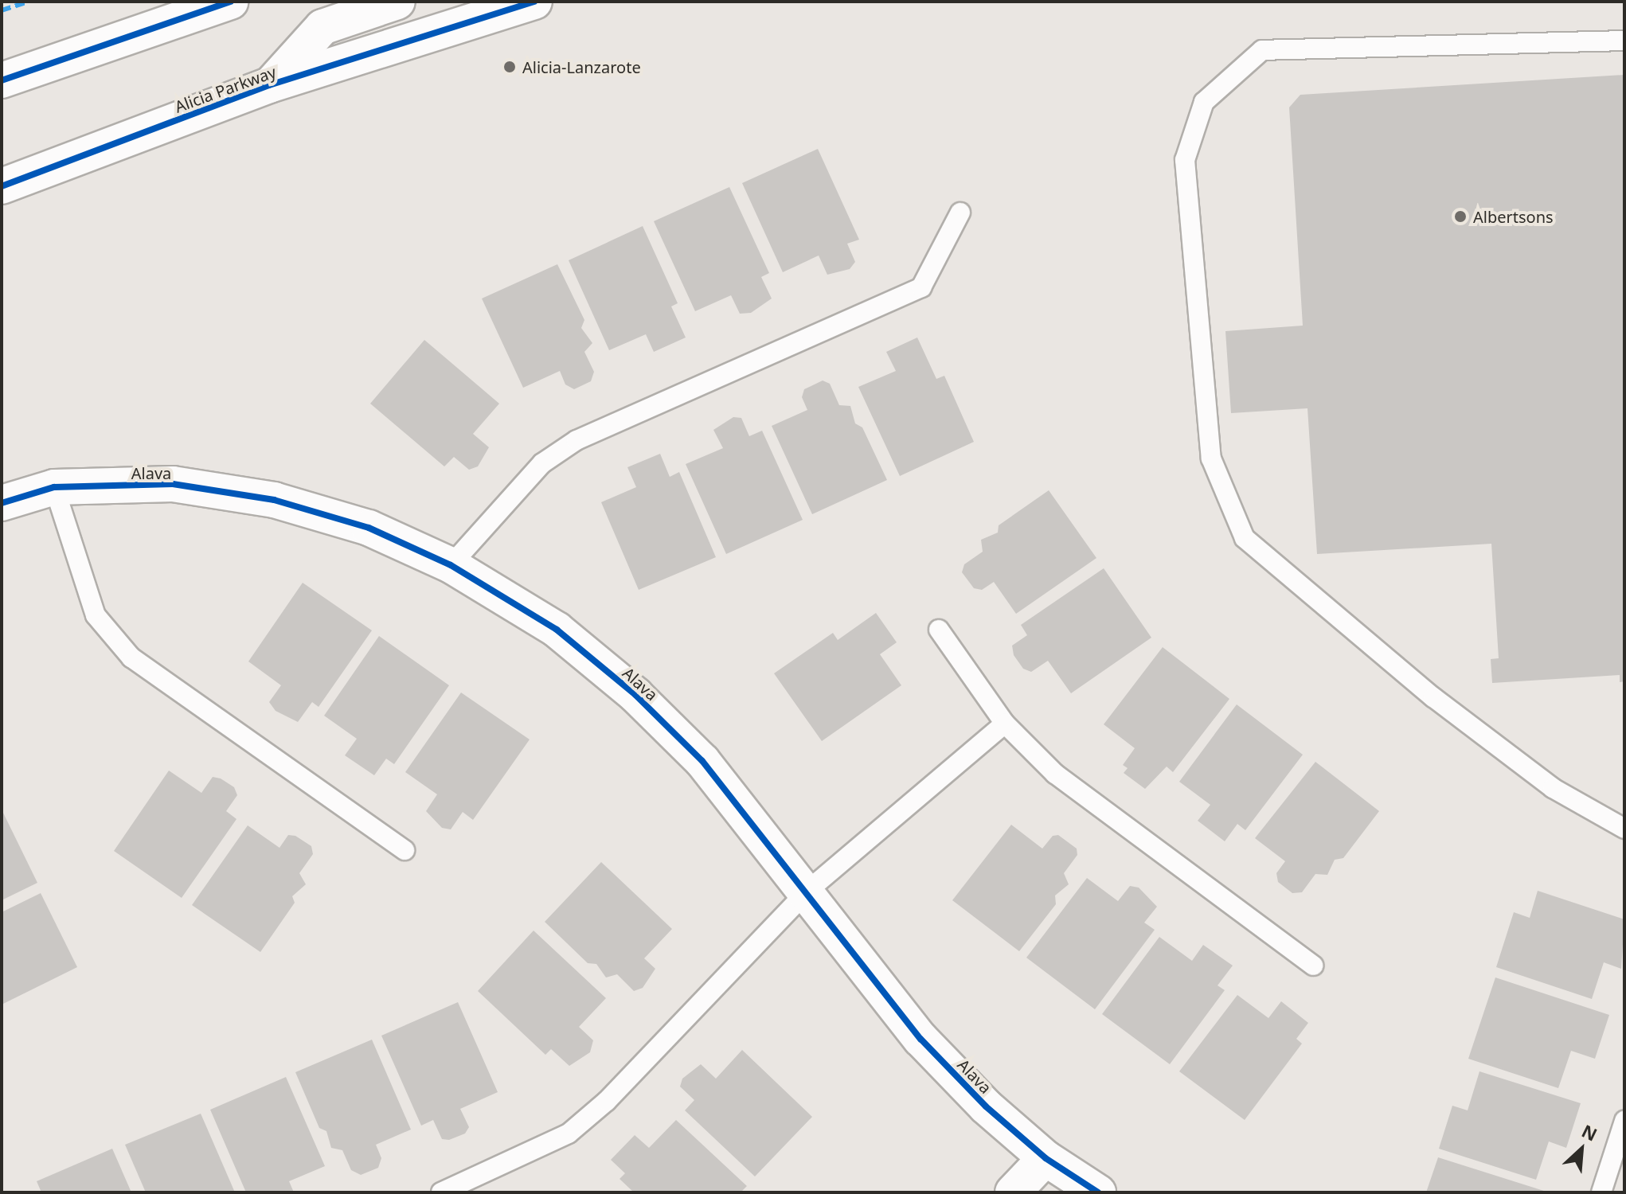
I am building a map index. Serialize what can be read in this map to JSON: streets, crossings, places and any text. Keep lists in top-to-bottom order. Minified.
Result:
{"streets":{"street":["Alicia Parkway","Alava"]},"places":["Alicia-Lanzarote","Albertsons"],"north":"top right"}
